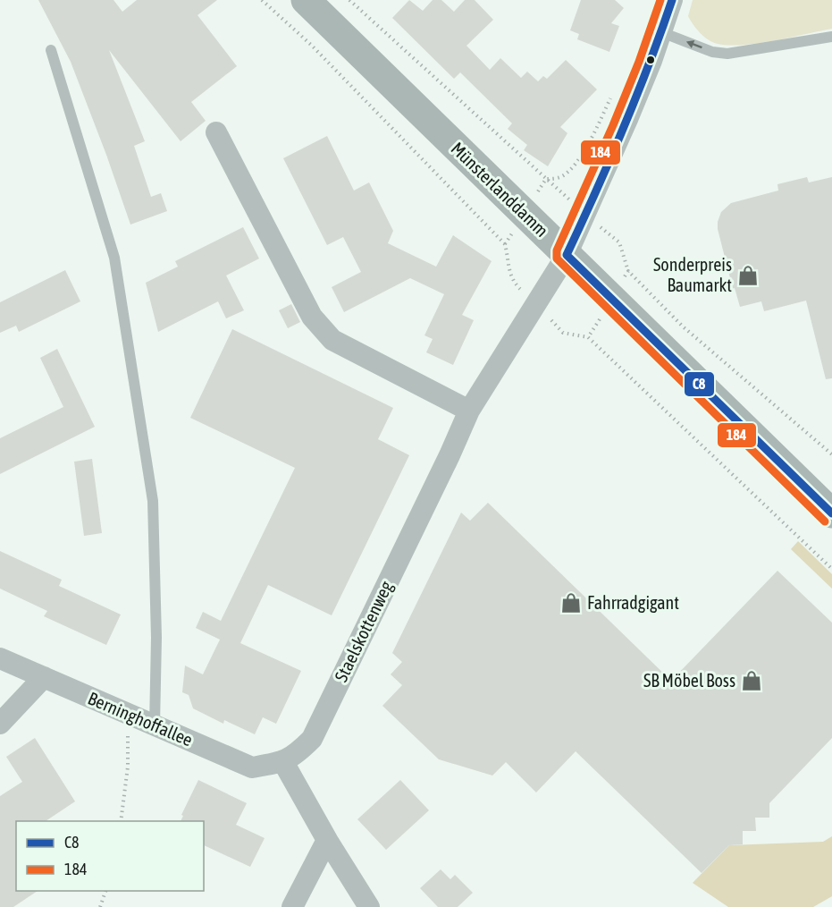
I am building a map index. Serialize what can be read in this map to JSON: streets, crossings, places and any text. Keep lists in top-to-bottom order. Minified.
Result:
{"streets":{"main road":["Münsterlanddamm"],"street":["Staelskottenweg","Berninghoffallee"]},"crossings":[["Münsterlanddamm","Staelskottenweg"],["Staelskottenweg","Berninghoffallee"]],"places":{"shop":["Sonderpreis Baumarkt","Fahrradgigant","SB Möbel Boss"]},"lines":["transit line C8","transit line 184"],"legend":["C8","184"]}
